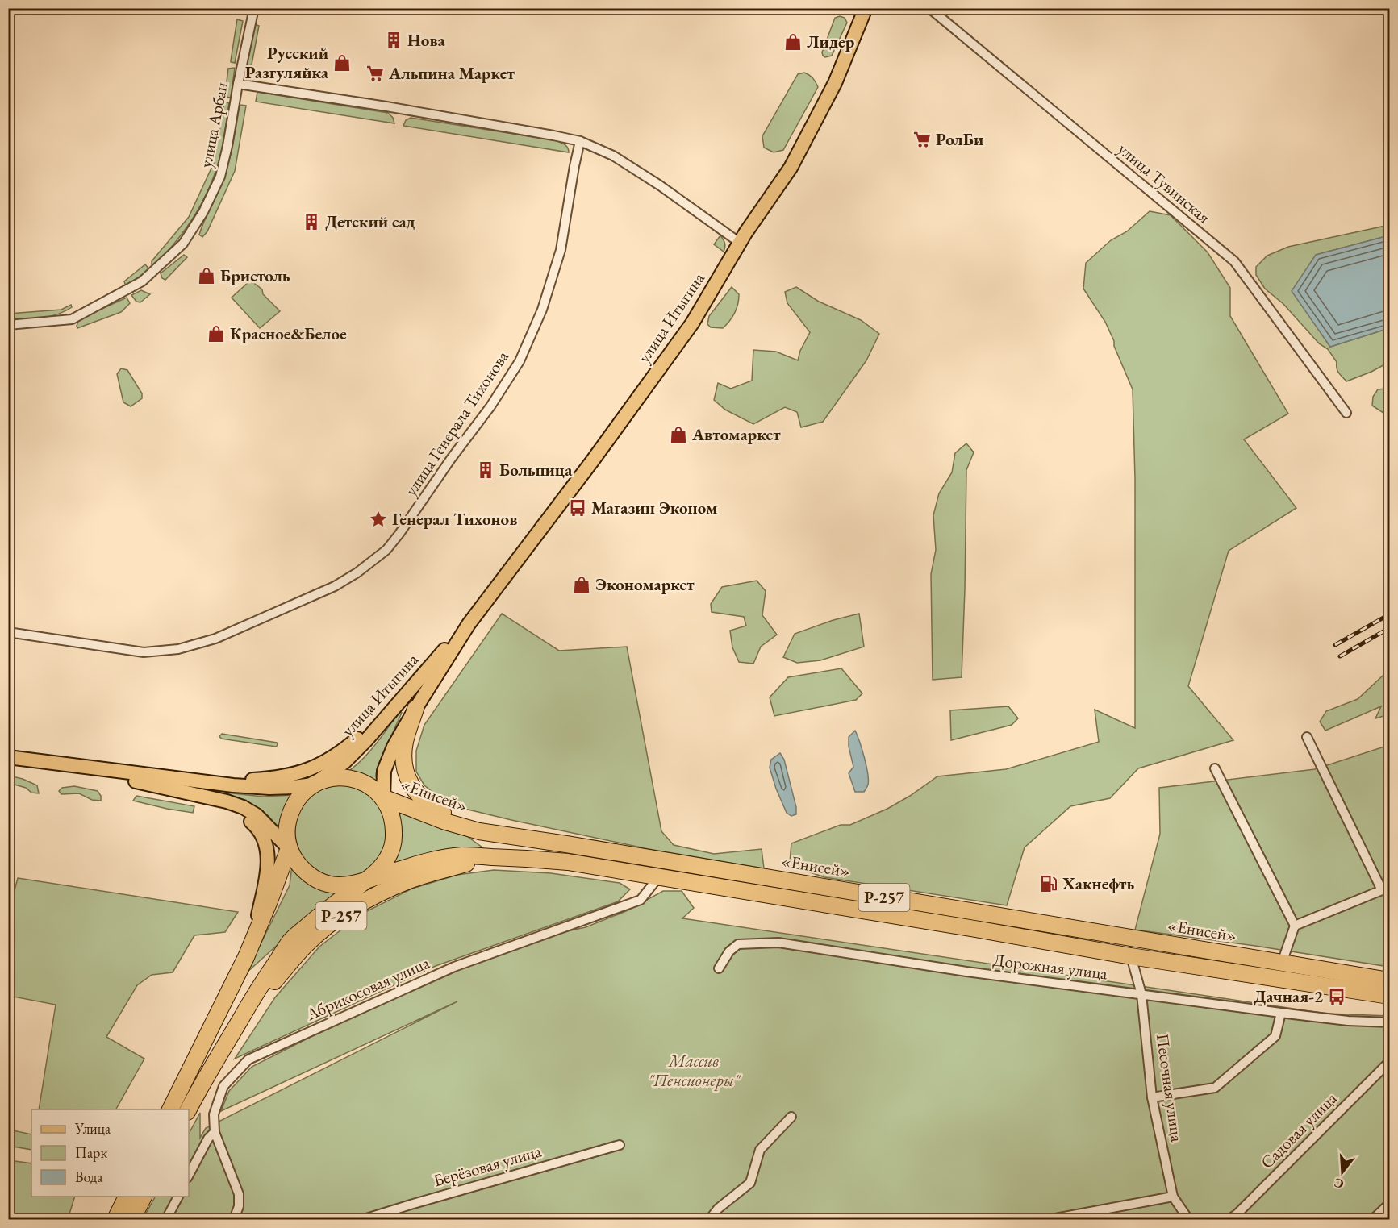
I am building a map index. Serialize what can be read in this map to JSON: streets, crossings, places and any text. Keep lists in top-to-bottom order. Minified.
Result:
{"streets":{"highway":["«Енисей»","Р-257"],"main road":["улица Итыгина"],"street":["улица Арбан","улица Тувинская","улица Генерала Тихонова","Дорожная улица","Абрикосовая улица","Песочная улица","Садовая улица","Берёзовая улица"]},"crossings":[["улица Итыгина","«Енисей»"],["улица Итыгина","Р-257"],["«Енисей»","Р-257"],["«Енисей»","Абрикосовая улица"],["«Енисей»","Песочная улица"],["Дорожная улица","Песочная улица"]],"parks":["Массив \"Пенсионеры\""],"places":{"building":["Нова","Детский сад","Больница"],"shop":["Лидер","Русский Разгуляйка","Бристоль","Красное&Белое","Автомаркет","Экономаркет"],"supermarket":["Альпина Маркет","РолБи"],"bus stop":["Магазин Эконом","Дачная-2"],"place":["Генерал Тихонов"],"fuel station":["Хакнефть"]},"legend":["Улица","Парк","Вода"],"north":"bottom"}
